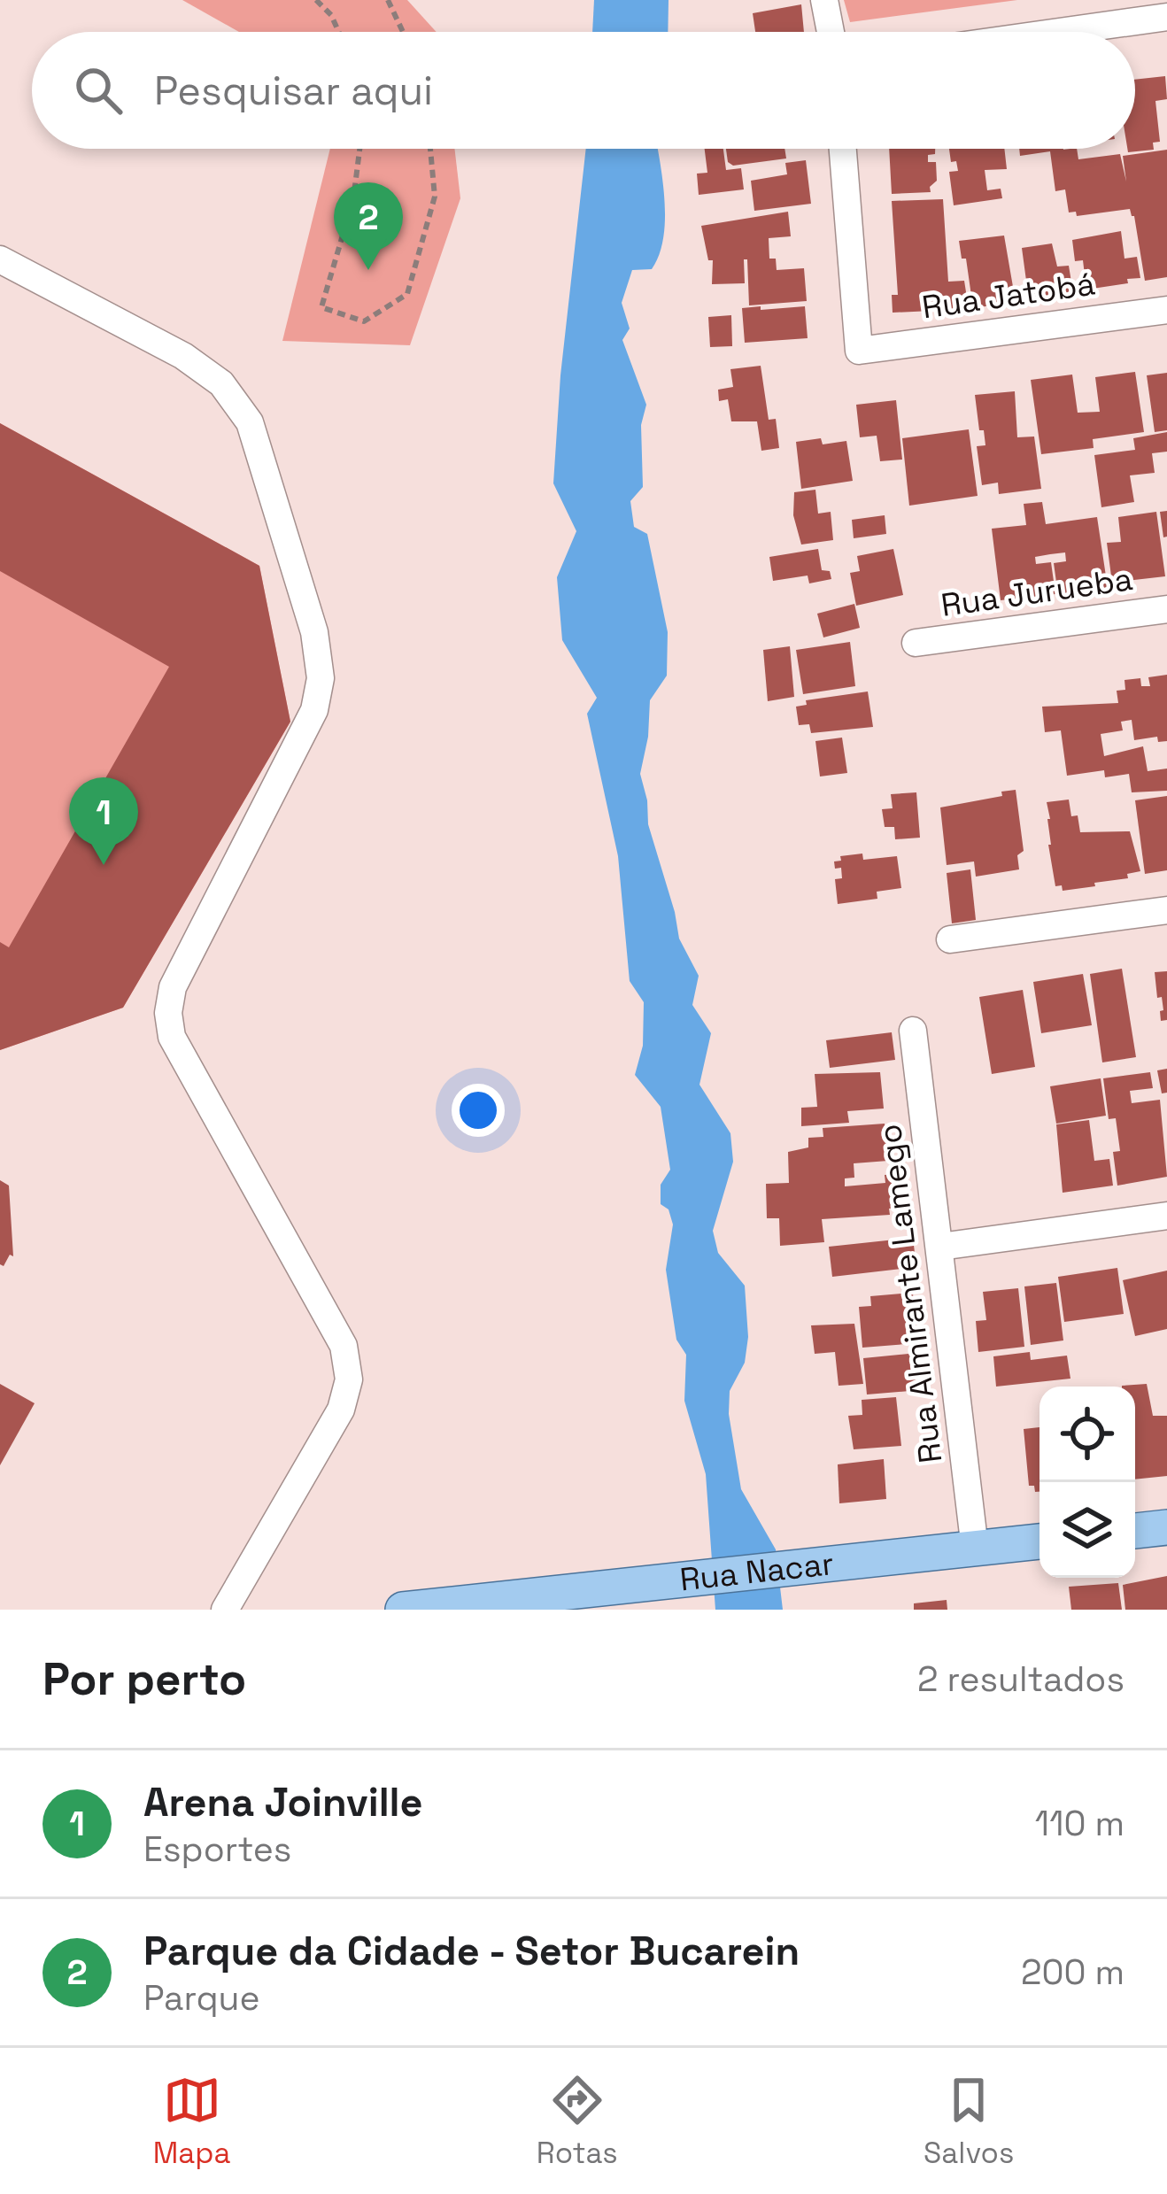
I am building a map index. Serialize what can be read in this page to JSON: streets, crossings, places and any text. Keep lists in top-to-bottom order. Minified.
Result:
{"streets":{"main road":["Rua Nacar"],"street":["Rua Jatobá","Rua Jurueba","Rua Almirante Lamego"]},"crossings":[["Rua Almirante Lamego","Rua Nacar"]],"page":{"search":"Pesquisar aqui","pins":["2","1"],"heading":["Por perto","2 resultados"],"list":[{"mark":"1","name":"Arena Joinville","note":"Esportes","value":"110 m"},{"mark":"2","name":"Parque da Cidade - Setor Bucarein","note":"Parque","value":"200 m"}],"nav":["Mapa","Rotas","Salvos"]}}
